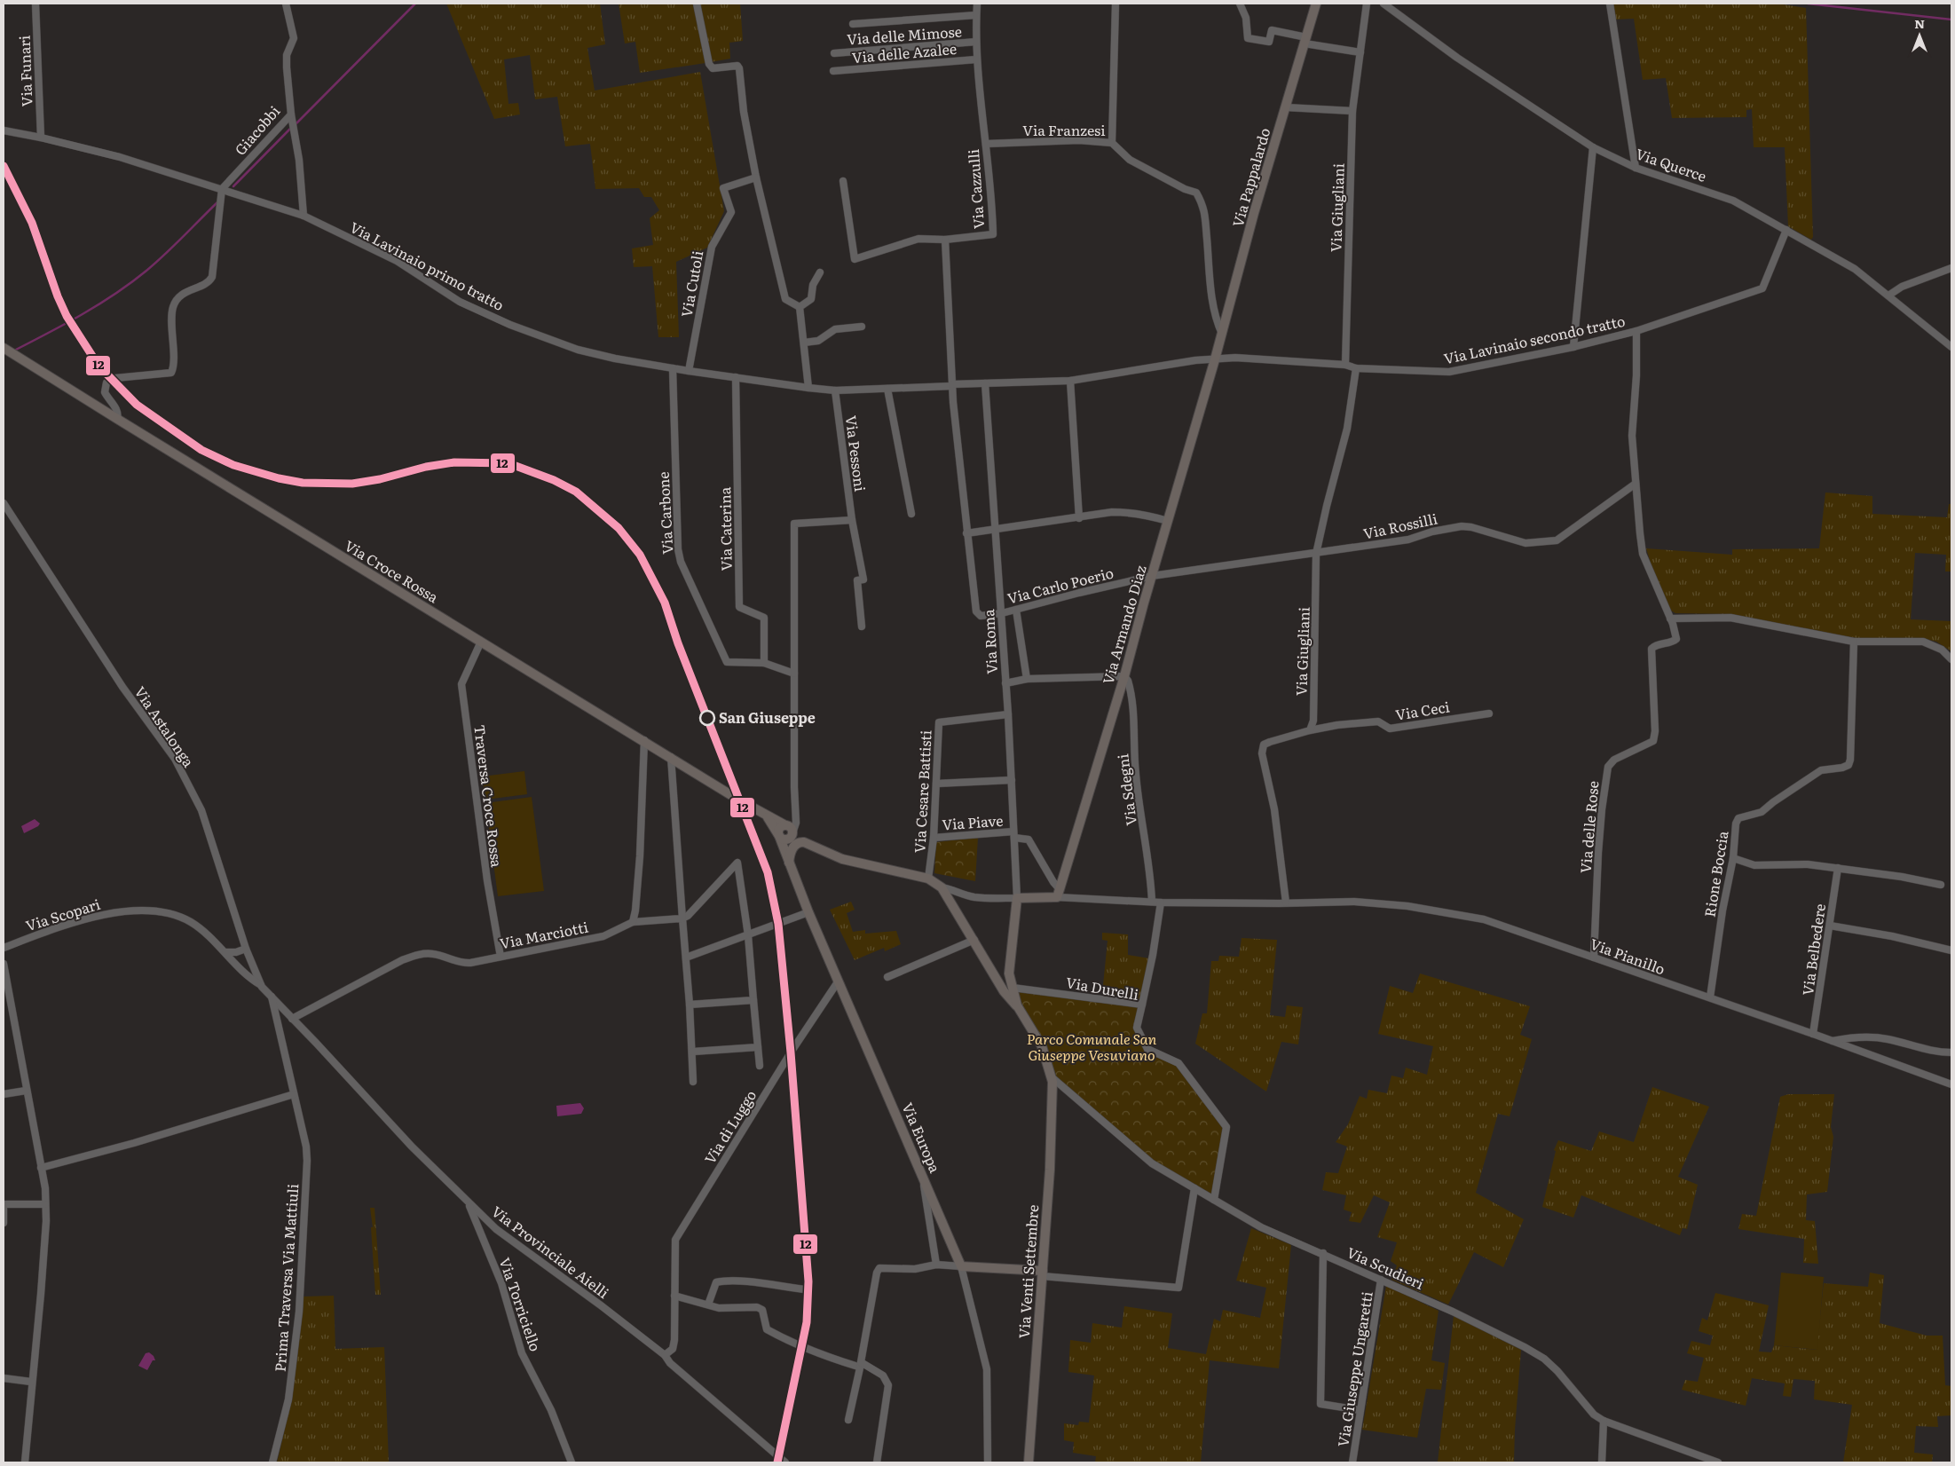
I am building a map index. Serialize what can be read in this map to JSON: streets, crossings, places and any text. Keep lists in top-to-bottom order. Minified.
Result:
{"streets":{"main road":["Via Pappalardo","Via Croce Rossa","Via Armando Diaz","Via Europa","Via Venti Settembre"],"street":["Via delle Mimose","Via delle Azalee","Via Funari","Giacobbi","Via Franzesi","Via Querce","Via Cazzulli","Via Giugliani","Via Lavinaio primo tratto","Via Cutoli","Via Lavinaio secondo tratto","Via Pessoni","Via Carbone","Via Rossilli","Via Caterina","Via Carlo Poerio","Via Roma","Via Ceci","Via Astalonga","Via Sdegni","Via Cesare Battisti","Traversa Croce Rossa","Via Piave","Via delle Rose","Rione Boccia","Via Scopari","Via Marciotti","Via Belbedere","Via Pianillo","Via Durelli","Via di Luggo","Via Provinciale Aielli","Via Scudieri","Prima Traversa Via Mattiuli","Via Torriciello","Via Giuseppe Ungaretti"]},"crossings":[["Via delle Mimose","Via Cazzulli"],["Via delle Azalee","Via Cazzulli"],["Via Funari","Via Lavinaio primo tratto"],["Giacobbi","Via Lavinaio primo tratto"],["Via Franzesi","Via Pappalardo"],["Via Franzesi","Via Cazzulli"],["Via Querce","Via Lavinaio secondo tratto"],["Via Pappalardo","Via Lavinaio primo tratto"],["Via Pappalardo","Via Lavinaio secondo tratto"],["Via Pappalardo","Via Armando Diaz"],["Via Giugliani","Via Lavinaio secondo tratto"],["Via Giugliani","Via Rossilli"],["Via Giugliani","Via Ceci"],["Via Lavinaio primo tratto","Via Cutoli"],["Via Lavinaio primo tratto","Via Lavinaio secondo tratto"],["Via Lavinaio primo tratto","Via Pessoni"],["Via Lavinaio primo tratto","Via Carbone"],["Via Lavinaio primo tratto","Via Caterina"],["Via Lavinaio primo tratto","Via Carlo Poerio"],["Via Lavinaio primo tratto","Via Armando Diaz"],["Via Lavinaio primo tratto","Via Roma"],["Via Lavinaio secondo tratto","Via Armando Diaz"],["Via Lavinaio secondo tratto","Via delle Rose"],["Via Carbone","Via Caterina"],["Via Rossilli","Via Carlo Poerio"],["Via Rossilli","Via Armando Diaz"],["Via Rossilli","Via delle Rose"],["Via Croce Rossa","Traversa Croce Rossa"],["Via Croce Rossa","Via Europa"],["Via Carlo Poerio","Via Armando Diaz"],["Via Carlo Poerio","Via Roma"],["Via Armando Diaz","Via Sdegni"],["Via Armando Diaz","Via Pianillo"],["Via Roma","Via Cesare Battisti"],["Via Roma","Via Piave"],["Via Astalonga","Via Scopari"],["Via Astalonga","Via Marciotti"],["Via Astalonga","Via Provinciale Aielli"],["Via Astalonga","Prima Traversa Via Mattiuli"],["Via Sdegni","Via Pianillo"],["Via Cesare Battisti","Via Piave"],["Traversa Croce Rossa","Via Marciotti"],["Via delle Rose","Via Pianillo"],["Rione Boccia","Via Pianillo"],["Via Belbedere","Via Pianillo"],["Via Durelli","Via Scudieri"],["Via di Luggo","Via Europa"],["Via di Luggo","Via Provinciale Aielli"],["Via Provinciale Aielli","Via Torriciello"],["Via Scudieri","Via Venti Settembre"],["Via Scudieri","Via Giuseppe Ungaretti"]],"parks":["Parco Comunale San Giuseppe Vesuviano"],"places":["San Giuseppe"],"lines":["transit line 12"],"north":"top"}
